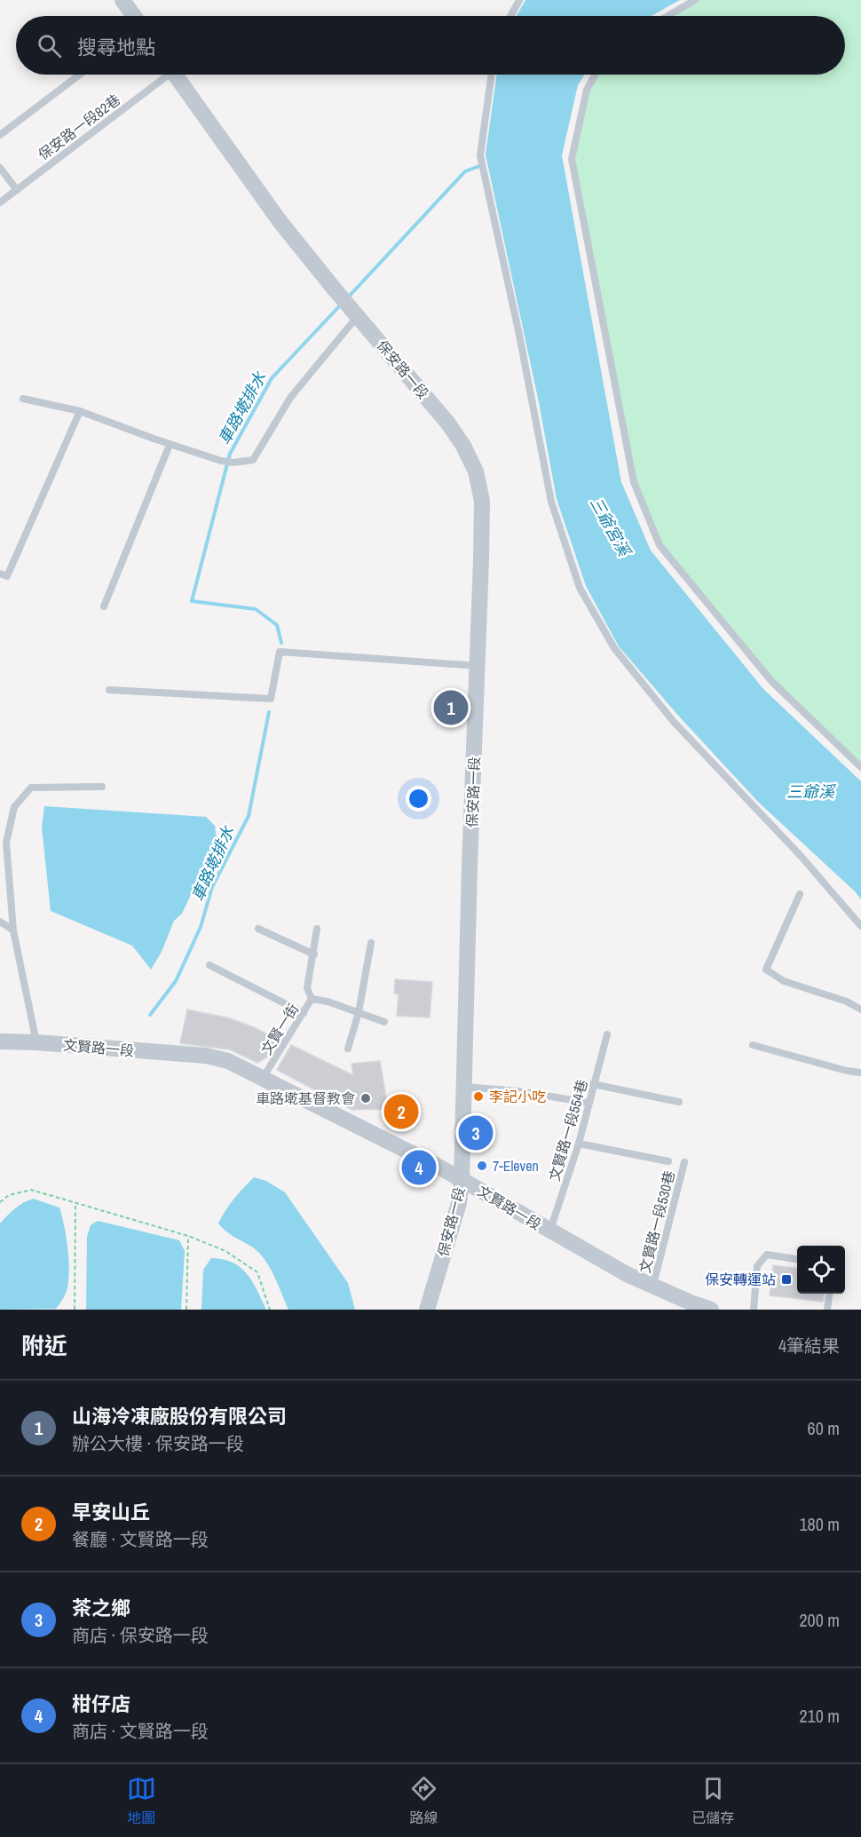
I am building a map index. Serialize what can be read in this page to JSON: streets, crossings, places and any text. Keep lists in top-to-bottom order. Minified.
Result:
{"streets":{"street":["保安路一段","文賢路一段"],"lane":["保安路一段82巷","文賢一街","文賢路一段554巷","文賢路一段530巷"]},"crossings":[["保安路一段","文賢路一段"],["文賢一街","文賢路一段"],["文賢路一段","文賢路一段554巷"],["文賢路一段","文賢路一段530巷"]],"water":["車路墘排水","三爺宮溪","三爺溪"],"places":{"other":["李記小吃","車路墘基督教會","7-Eleven"],"transit":["保安轉運站"]},"page":{"search":"搜尋地點","pins":["1","2","3","4"],"heading":["附近","4筆結果"],"list":[{"mark":"1","name":"山海冷凍廠股份有限公司","note":"辦公大樓 · 保安路一段","value":"60 m"},{"mark":"2","name":"早安山丘","note":"餐廳 · 文賢路一段","value":"180 m"},{"mark":"3","name":"茶之鄉","note":"商店 · 保安路一段","value":"200 m"},{"mark":"4","name":"柑仔店","note":"商店 · 文賢路一段","value":"210 m"}],"nav":["地圖","路線","已儲存"]}}
